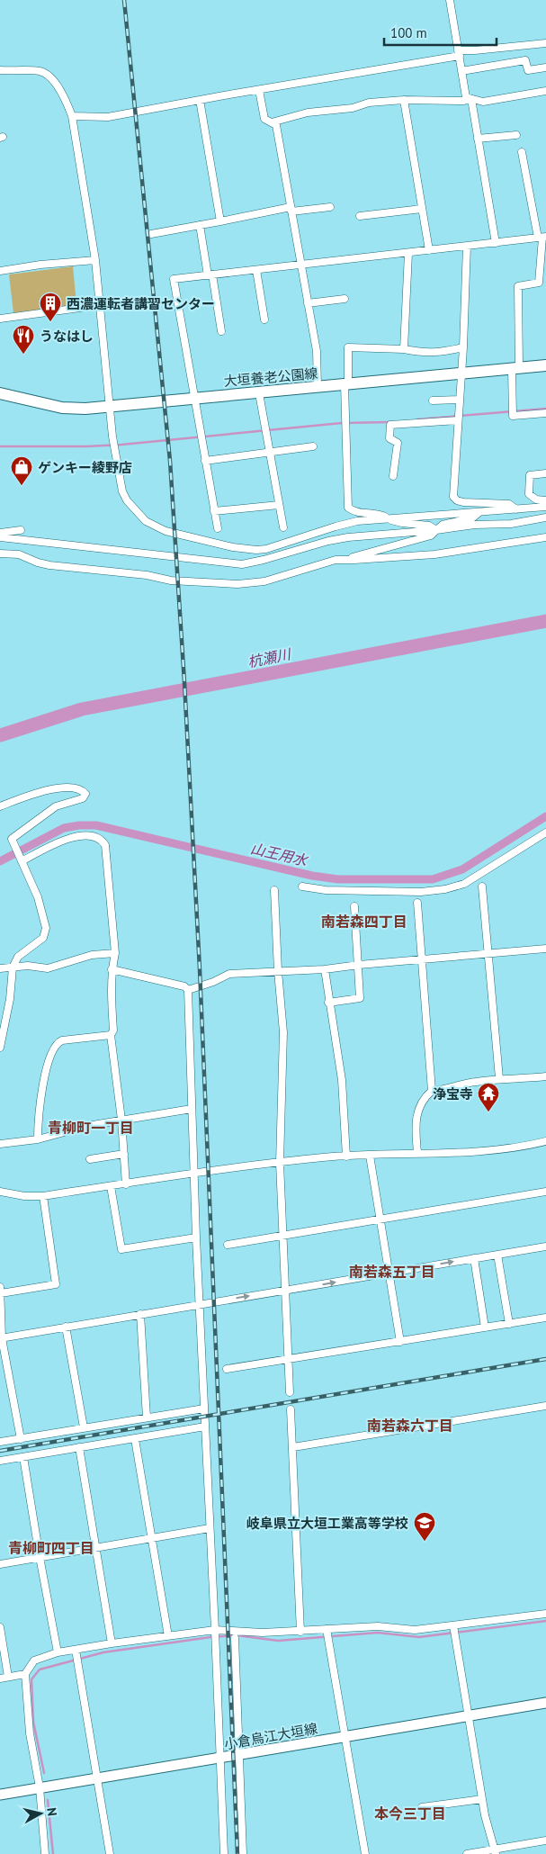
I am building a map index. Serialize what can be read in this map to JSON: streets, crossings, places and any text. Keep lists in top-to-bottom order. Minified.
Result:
{"streets":{"main road":["大垣養老公園線","小倉烏江大垣線"]},"districts":["南若森四丁目","青柳町一丁目","南若森五丁目","南若森六丁目","青柳町四丁目","本今三丁目"],"water":["杭瀬川","山王用水"],"places":{"building":["西濃運転者講習センター"],"restaurant":["うなはし"],"shop":["ゲンキー綾野店"],"temple":["浄宝寺"],"school or university":["岐阜県立大垣工業高等学校"]},"scale_bar":"100 m","north":"right"}
